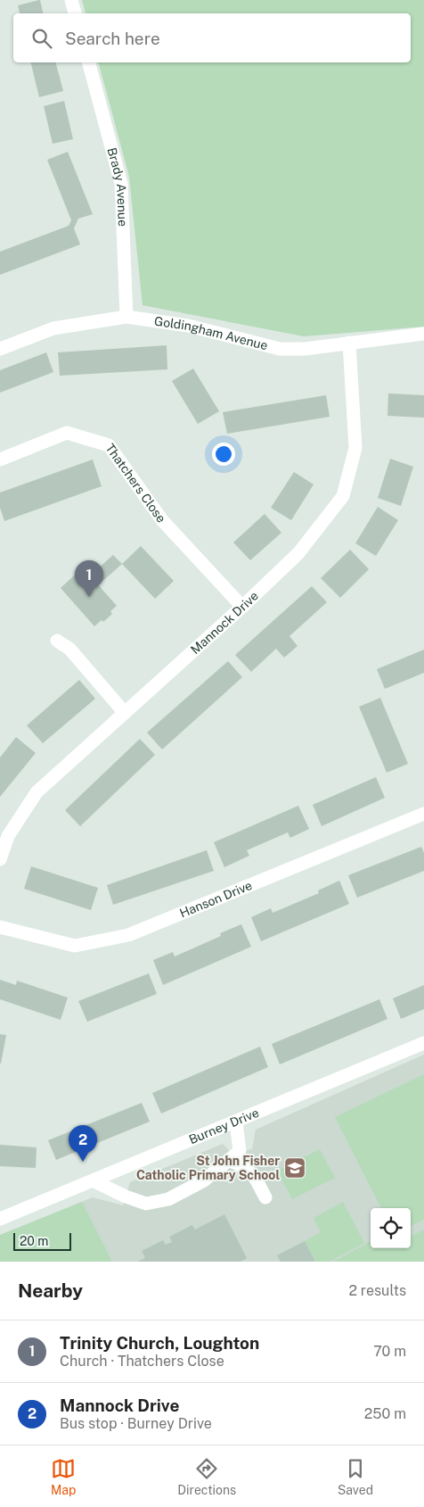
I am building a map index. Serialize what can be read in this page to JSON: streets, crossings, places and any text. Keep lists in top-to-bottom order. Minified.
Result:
{"streets":{"street":["Brady Avenue","Goldingham Avenue","Thatchers Close","Mannock Drive","Hanson Drive","Burney Drive"]},"crossings":[["Brady Avenue","Goldingham Avenue"],["Goldingham Avenue","Mannock Drive"],["Thatchers Close","Mannock Drive"]],"places":{"school or university":["St John Fisher Catholic Primary School"]},"scale_bar":"20 m","page":{"search":"Search here","pins":["1","2"],"scale":"20 m","heading":["Nearby","2 results"],"list":[{"mark":"1","name":"Trinity Church, Loughton","note":"Church · Thatchers Close","value":"70 m"},{"mark":"2","name":"Mannock Drive","note":"Bus stop · Burney Drive","value":"250 m"}],"nav":["Map","Directions","Saved"]}}
